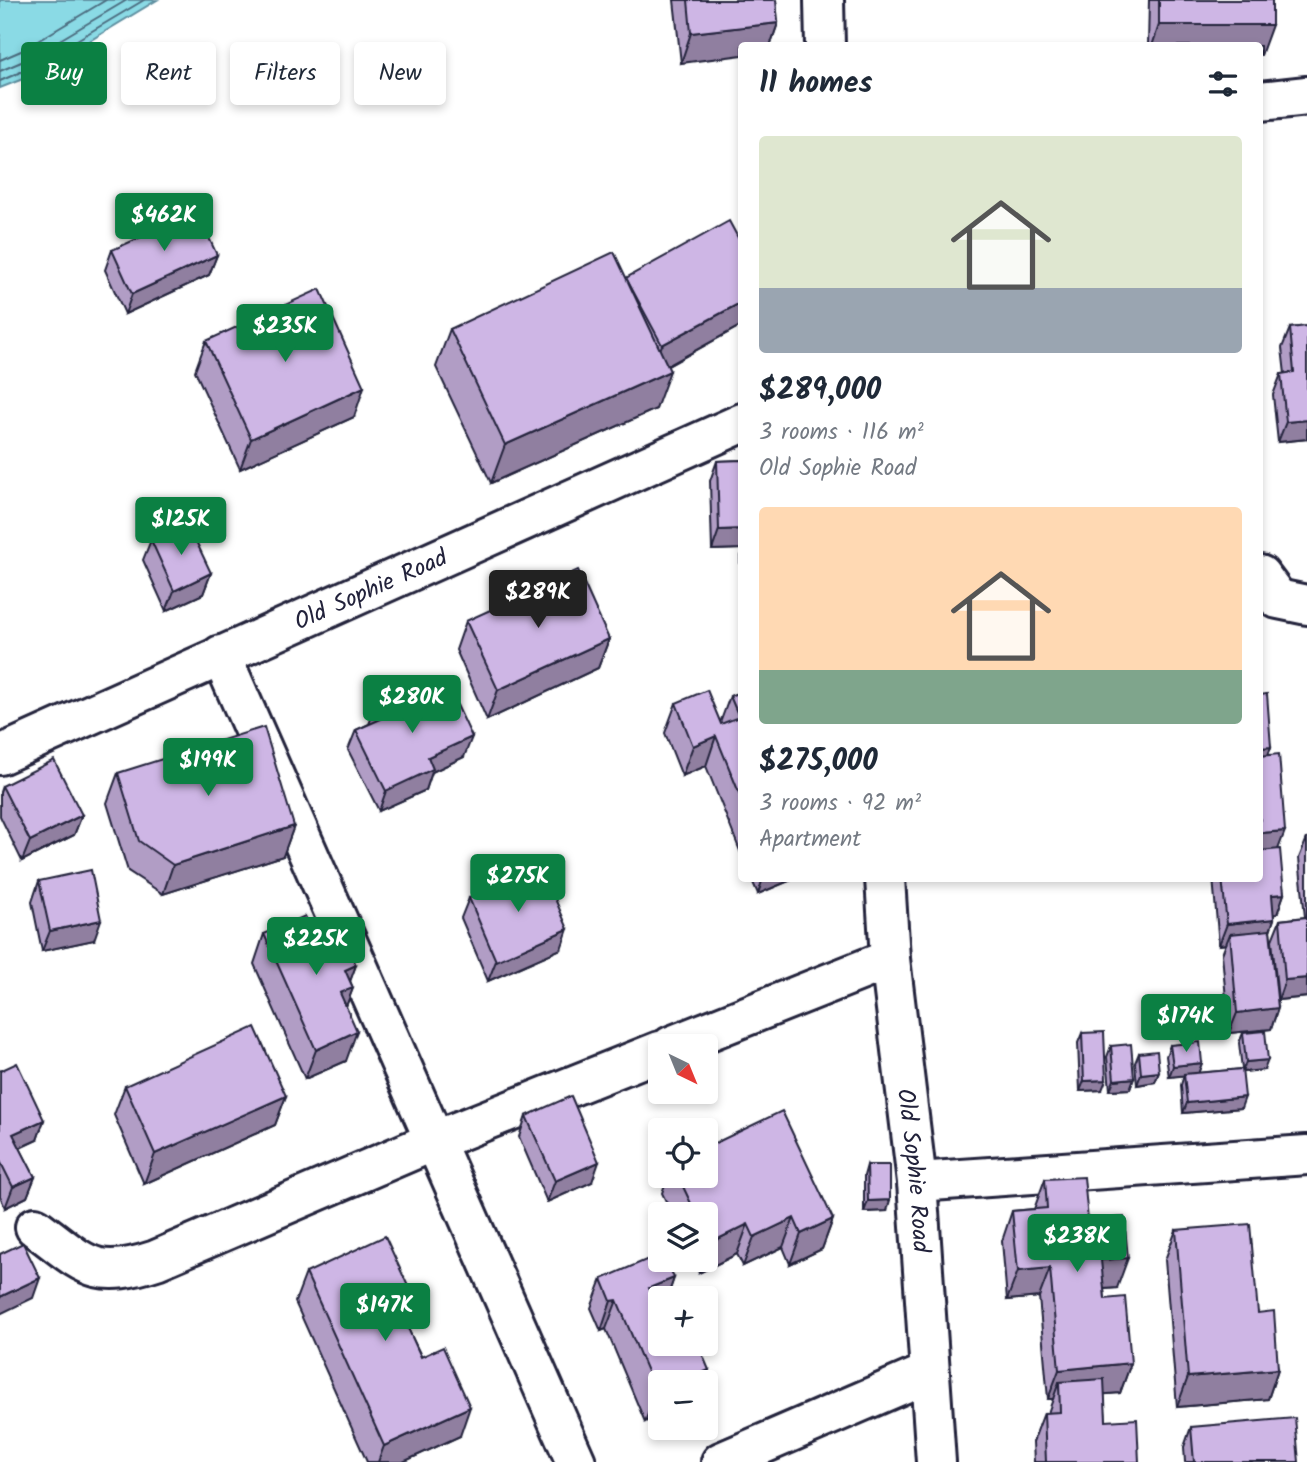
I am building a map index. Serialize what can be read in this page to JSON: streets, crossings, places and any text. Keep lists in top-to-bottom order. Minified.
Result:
{"streets":{"street":["Old Sophie Road"]},"north":"bottom right","page":{"chip":["Buy","Rent","Filters","New"],"heading":"11 homes","list":[{"name":"$289,000","note":"3 rooms · 116 m² · Old Sophie Road"},{"name":"$275,000","note":"3 rooms · 92 m² · Apartment"}],"price":["$462K","$235K","$125K","$289K","$280K","$199K","$275K","$225K","$174K","$238K","$147K"],"map_buttons":["+","−"]}}
